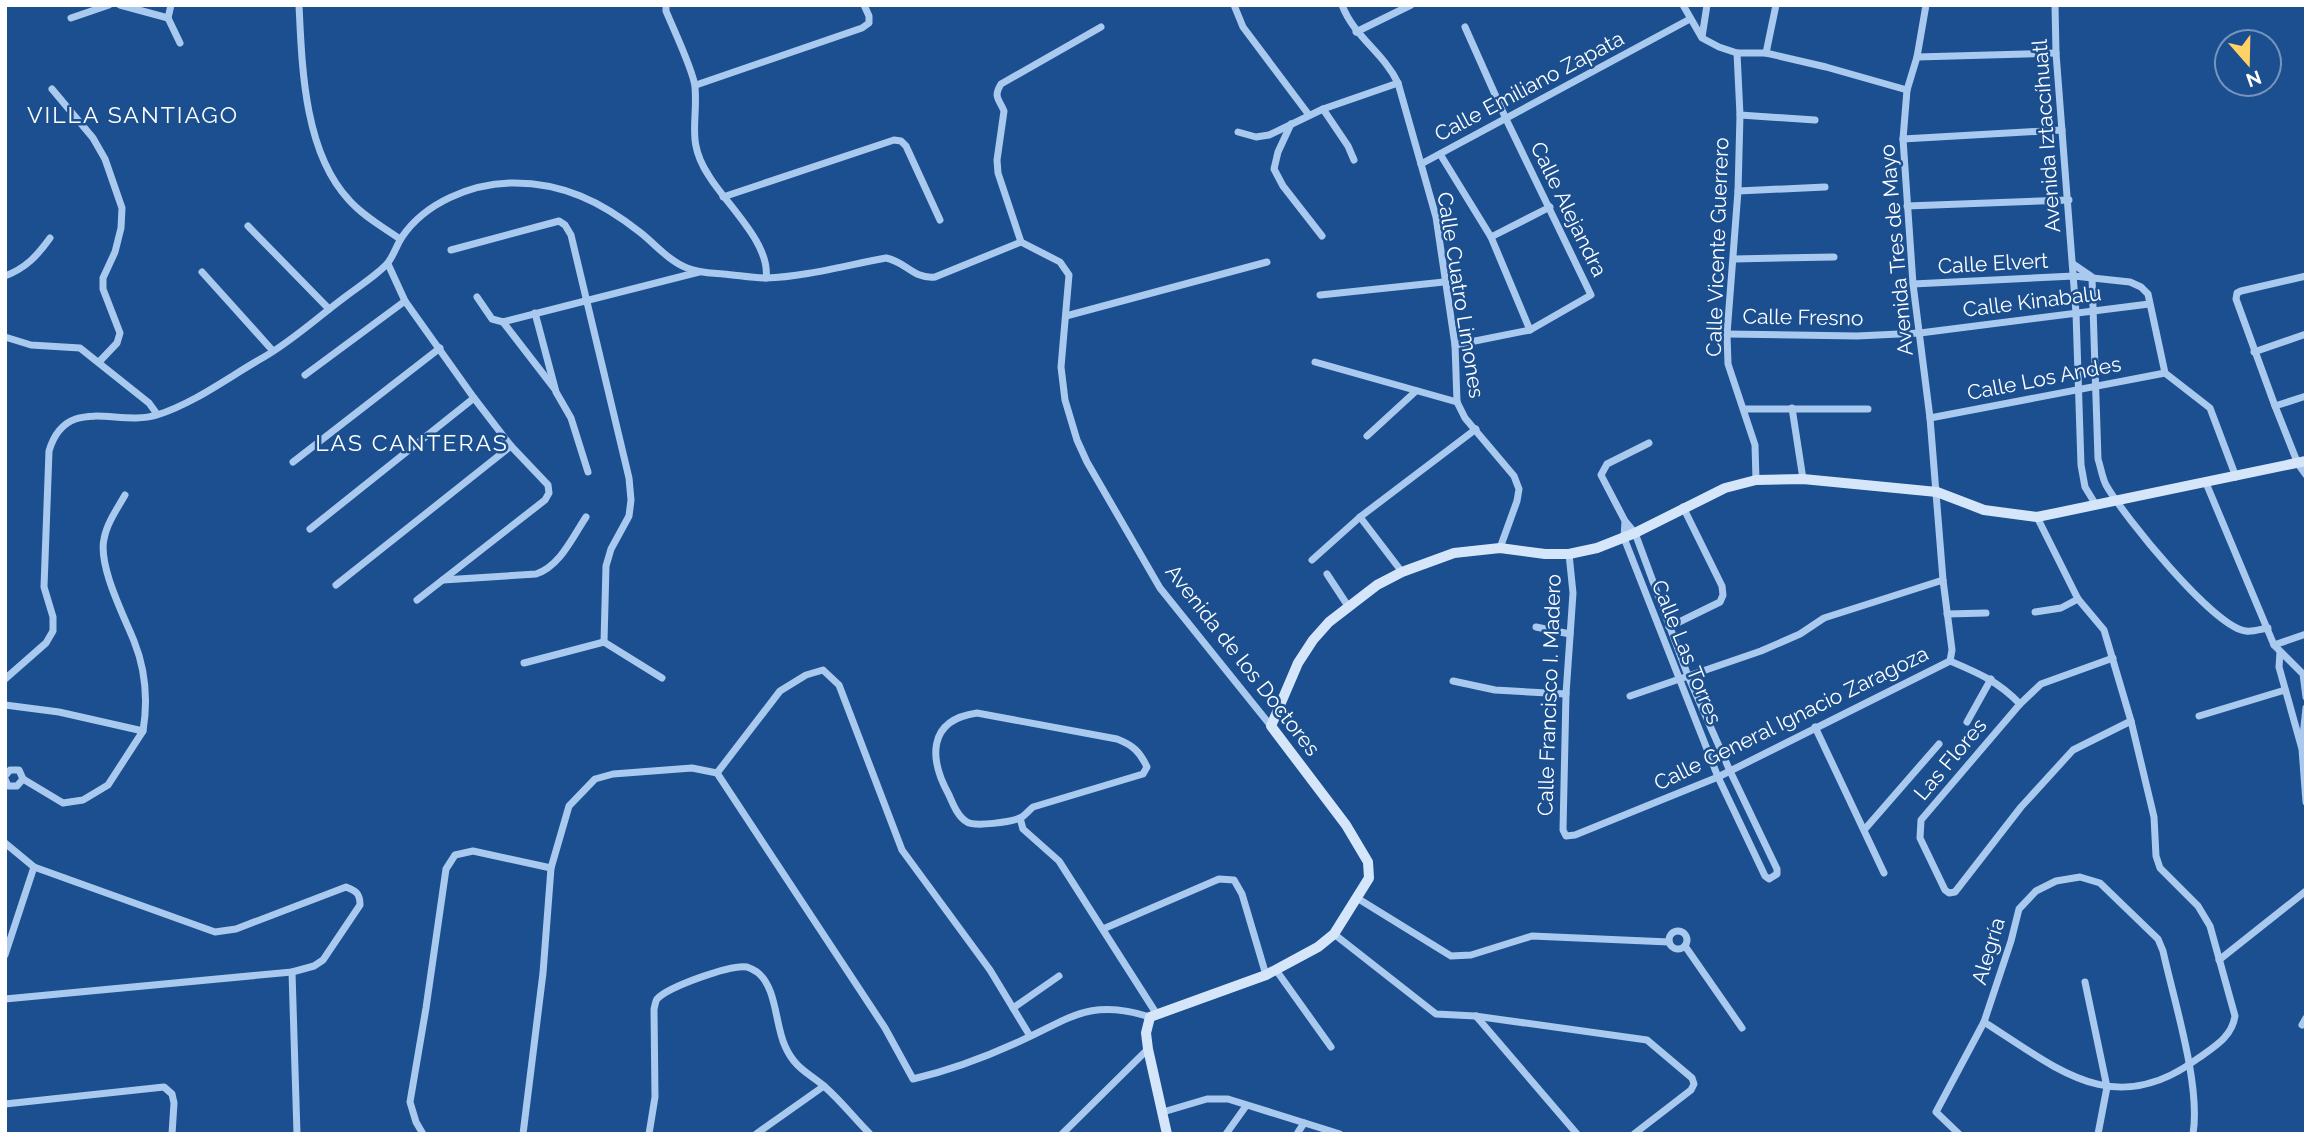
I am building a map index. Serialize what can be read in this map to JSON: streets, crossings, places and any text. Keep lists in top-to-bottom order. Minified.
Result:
{"streets":{"main road":["Avenida de los Doctores"],"street":["Calle Emiliano Zapata","Avenida Iztaccíhuatl","Calle Alejandra","Calle Vicente Guerrero","Avenida Tres de Mayo","Calle Elvert","Calle Cuatro Limones","Calle Kinabalu","Calle Fresno","Calle Los Andes","Calle Las Torres","Calle Francisco I. Madero","Calle General Ignacio Zaragoza","Las Flores","Alegría"]},"crossings":[["Calle Emiliano Zapata","Calle Alejandra"],["Calle Emiliano Zapata","Calle Cuatro Limones"],["Avenida Iztaccíhuatl","Calle Elvert"],["Avenida Iztaccíhuatl","Calle Kinabalu"],["Avenida Iztaccíhuatl","Calle Los Andes"],["Calle Alejandra","Calle Cuatro Limones"],["Calle Vicente Guerrero","Calle Fresno"],["Avenida Tres de Mayo","Calle Elvert"],["Avenida Tres de Mayo","Calle Kinabalu"],["Avenida Tres de Mayo","Calle Fresno"],["Avenida Tres de Mayo","Calle Los Andes"],["Avenida Tres de Mayo","Calle General Ignacio Zaragoza"],["Calle Elvert","Calle Kinabalu"],["Calle Kinabalu","Calle Fresno"],["Calle Las Torres","Calle General Ignacio Zaragoza"],["Calle Francisco I. Madero","Calle General Ignacio Zaragoza"]],"districts":["VILLA SANTIAGO","LAS CANTERAS"],"north":"bottom"}
